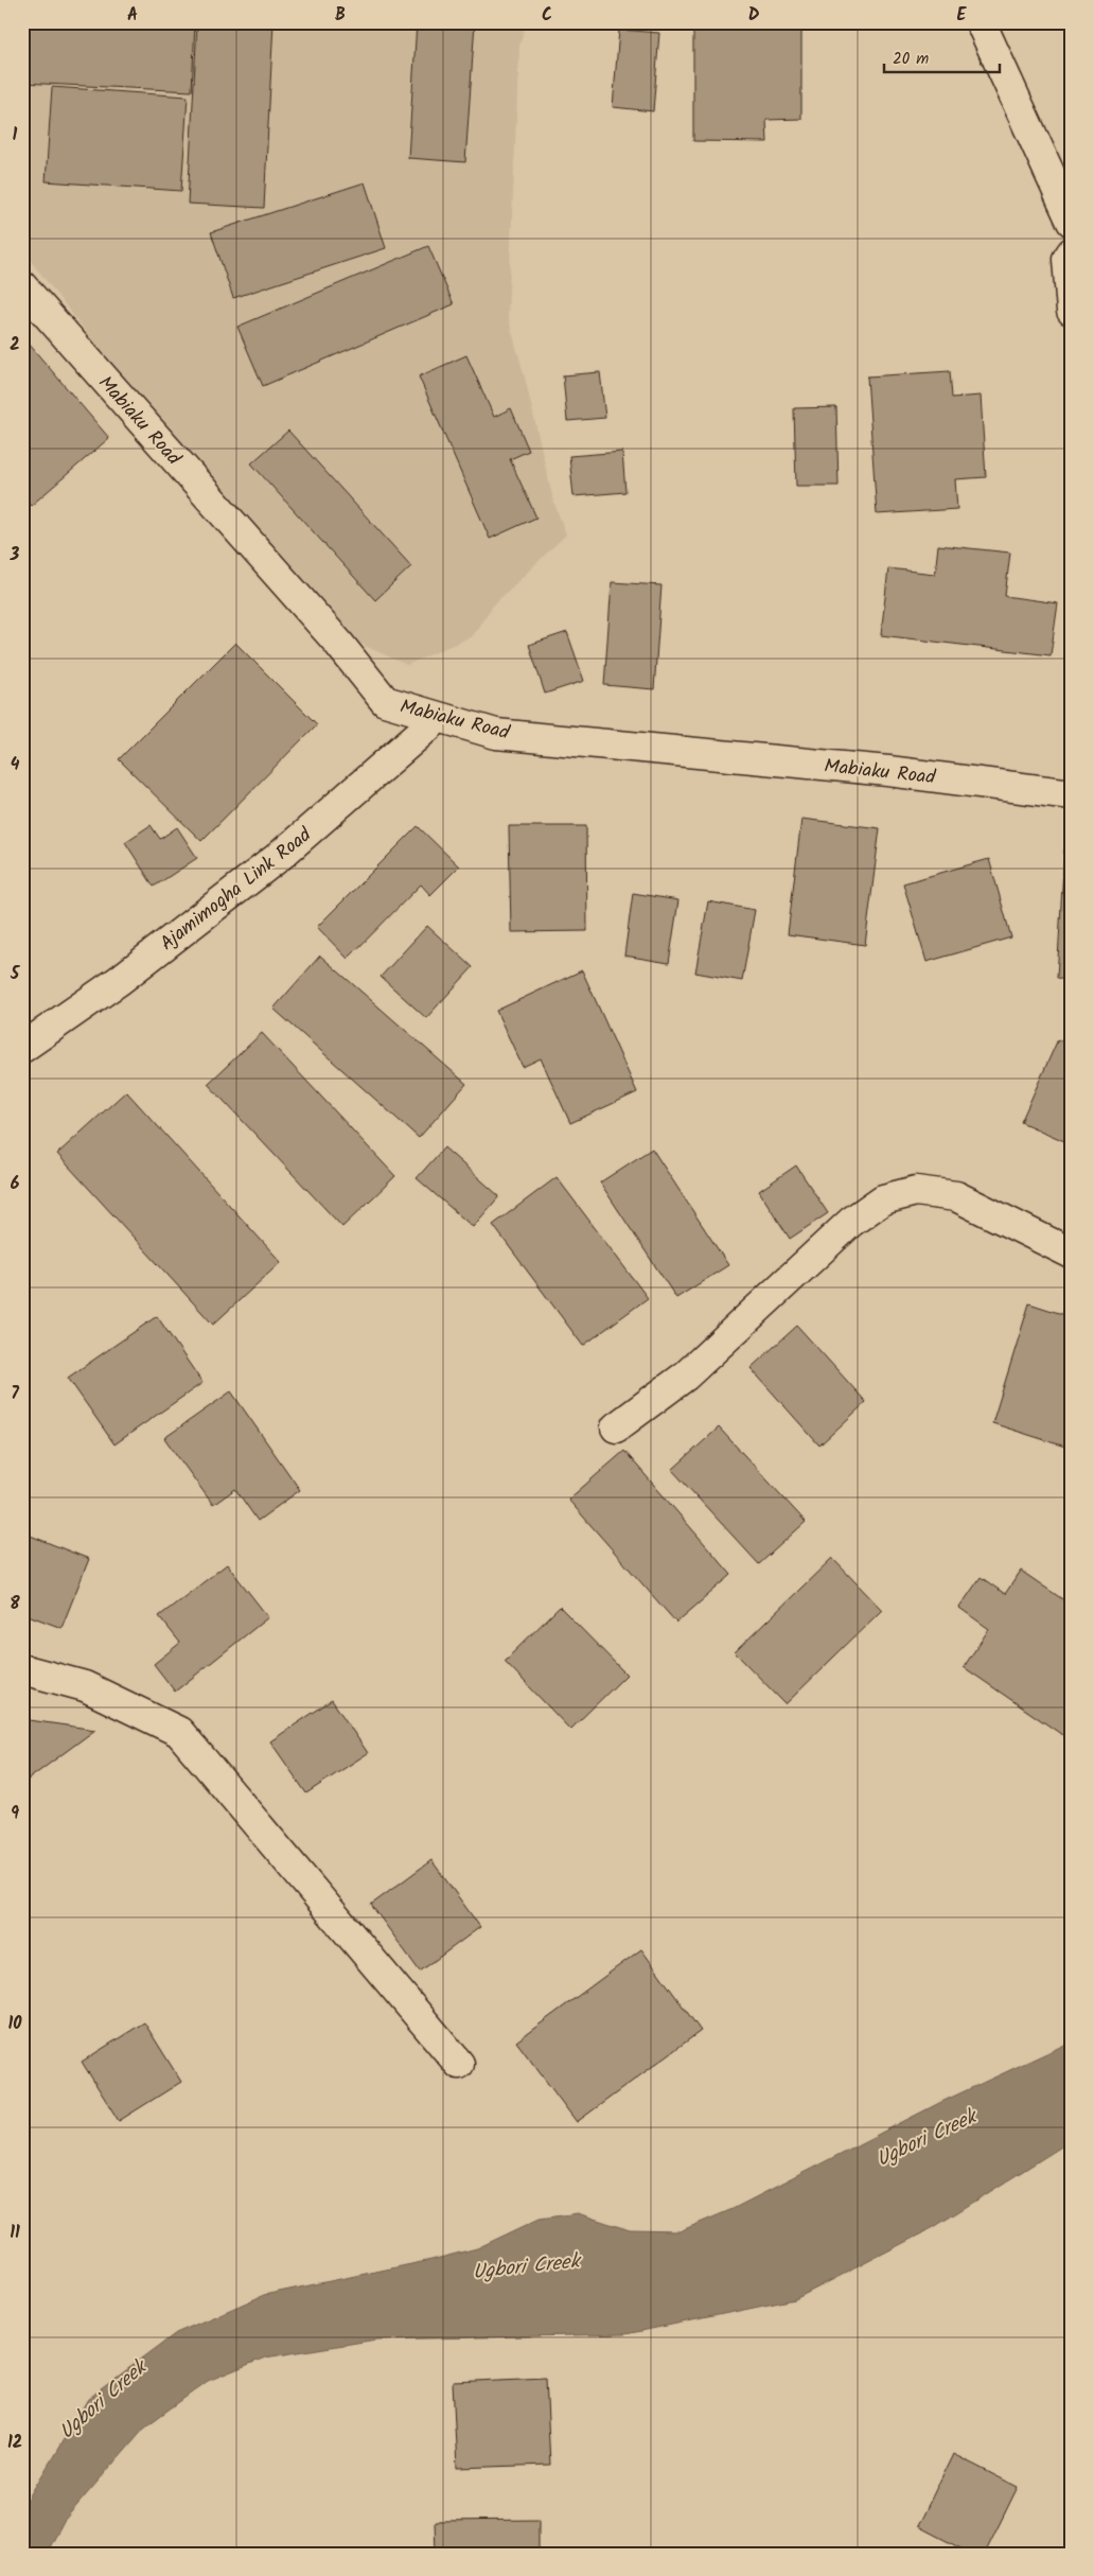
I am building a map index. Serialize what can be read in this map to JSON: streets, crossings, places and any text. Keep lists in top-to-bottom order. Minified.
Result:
{"streets":{"street":["Mabiaku Road","Ajamimogha Link Road"]},"crossings":[["Mabiaku Road","Ajamimogha Link Road"]],"water":["Ugbori Creek"],"scale_bar":"20 m","grid":{"columns":["A","B","C","D","E"],"rows":["1","2","3","4","5","6","7","8","9","10","11","12"]}}
